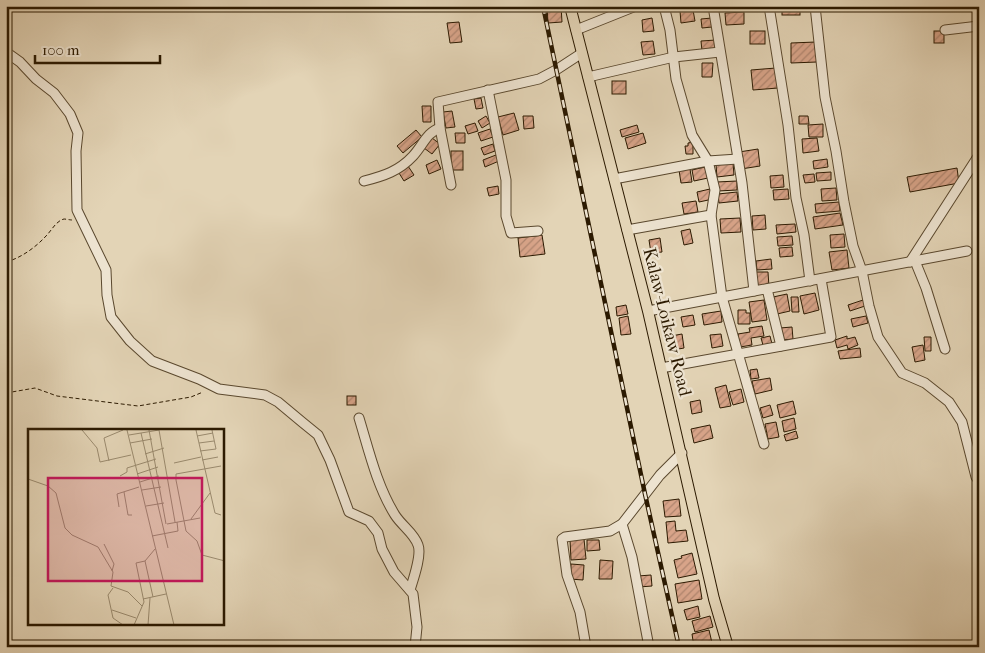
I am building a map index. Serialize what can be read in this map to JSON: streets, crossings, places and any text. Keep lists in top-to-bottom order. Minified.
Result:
{"streets":{"main road":["Kalaw-Loikaw Road"]},"scale_bar":"100 m"}
